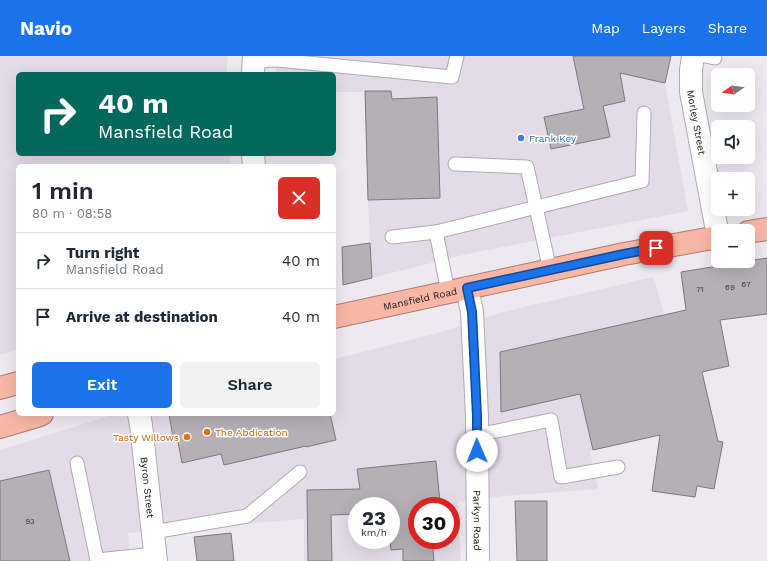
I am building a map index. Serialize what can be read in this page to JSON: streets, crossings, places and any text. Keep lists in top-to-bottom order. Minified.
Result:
{"streets":{"highway":["Mansfield Road"],"street":["Morley Street","Byron Street","Parkyn Road"]},"crossings":[["Mansfield Road","Parkyn Road"]],"places":["Frank Key","The Abdication","Tasty Willows"],"house_numbers":["67","69","71","93"],"north":"left","page":{"header":"Navio","nav":["Map","Layers","Share"],"map_buttons":["+","−"],"turn":["40 m","Mansfield Road"],"heading":["1 min","80 m · 08:58"],"list":[{"name":"Turn right","note":"Mansfield Road","value":"40 m"},{"name":"Arrive at destination","value":"40 m"}],"buttons":["Exit","Share"],"speed":"23 km/h","limit":"30"}}
